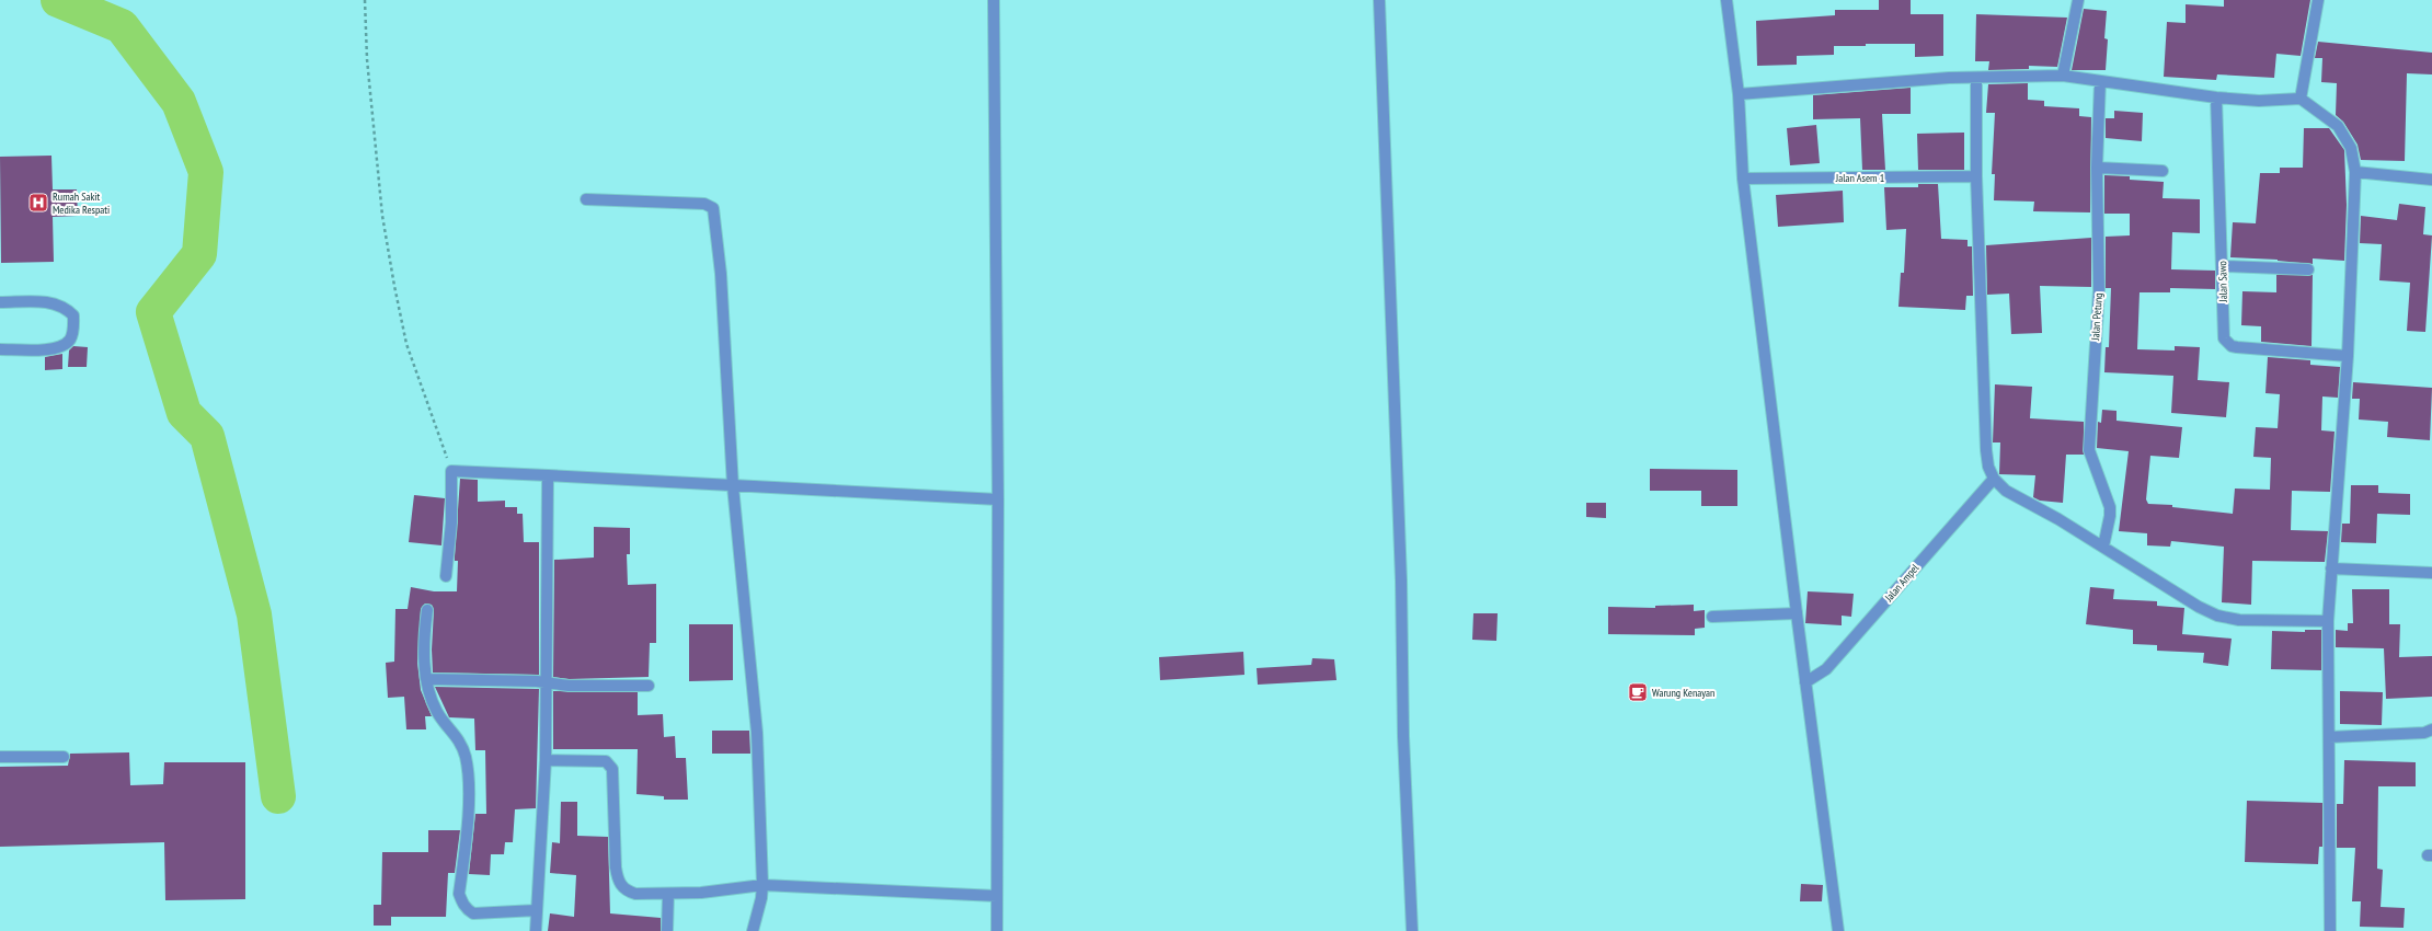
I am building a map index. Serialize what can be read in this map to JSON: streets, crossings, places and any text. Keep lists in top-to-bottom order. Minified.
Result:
{"streets":{"street":["Jalan Asem 1","Jalan Sawo","Jalan Petung","Jalan Ampel"]},"places":{"hospital":["Rumah Sakit Medika Respati"],"cafe":["Warung Kenayan"]}}
